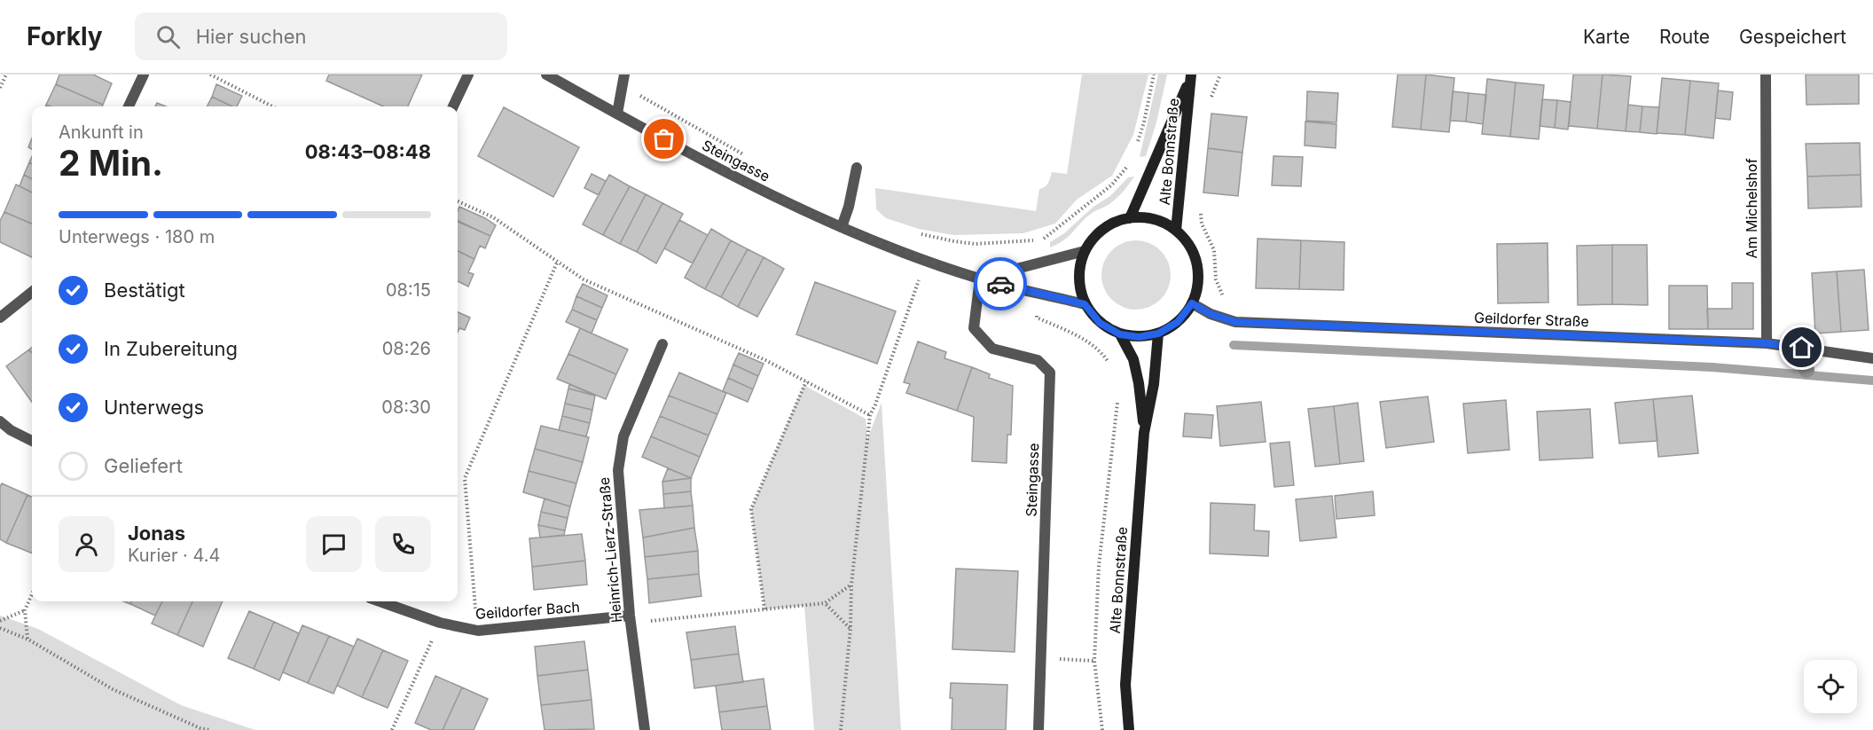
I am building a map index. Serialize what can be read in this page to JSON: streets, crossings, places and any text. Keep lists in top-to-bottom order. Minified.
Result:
{"streets":{"main road":["Alte Bonnstraße"],"street":["Steingasse","Am Michelshof","Geildorfer Straße","Heinrich-Lierz-Straße","Geildorfer Bach"]},"crossings":[["Alte Bonnstraße","Steingasse"],["Alte Bonnstraße","Geildorfer Straße"],["Steingasse","Geildorfer Straße"],["Am Michelshof","Geildorfer Straße"],["Heinrich-Lierz-Straße","Geildorfer Bach"]],"page":{"header":"Forkly","search":"Hier suchen","nav":["Karte","Route","Gespeichert"],"heading":["2 Min.","Ankunft in","08:43–08:48"],"panel":["Jonas","Kurier · 4.4"],"bar":"Unterwegs · 180 m","list":[["Bestätigt","08:15"],["In Zubereitung","08:26"],["Unterwegs","08:30"],"Geliefert"]}}
